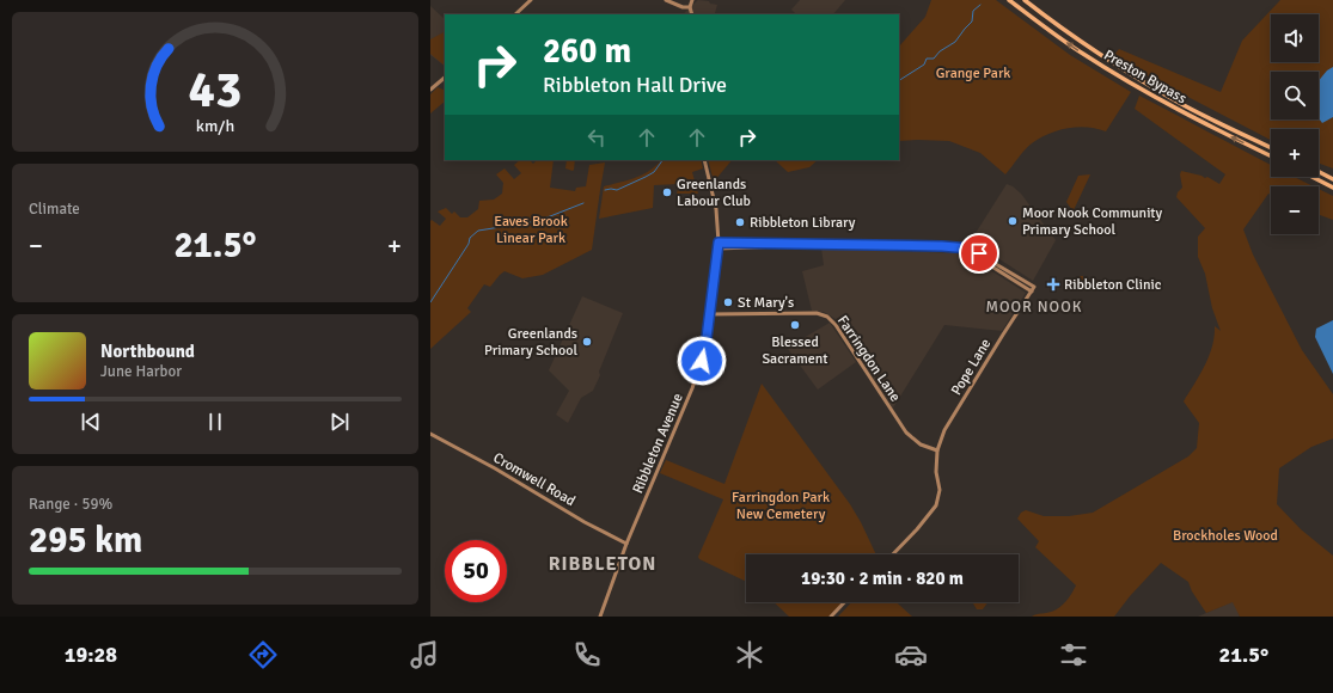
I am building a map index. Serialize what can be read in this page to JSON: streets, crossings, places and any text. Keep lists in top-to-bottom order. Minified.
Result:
{"streets":{"highway":["Preston Bypass"],"street":["Farringdon Lane","Pope Lane","Ribbleton Avenue","Cromwell Road"]},"crossings":[["Farringdon Lane","Pope Lane"],["Farringdon Lane","Ribbleton Avenue"],["Ribbleton Avenue","Cromwell Road"]],"districts":["MOOR NOOK","RIBBLETON"],"parks":["Grange Park","Eaves Brook Linear Park","Farringdon Park New Cemetery","Brockholes Wood"],"places":{"other":["Greenlands Labour Club","Moor Nook Community Primary School","Ribbleton Library","St Mary's","Blessed Sacrament","Greenlands Primary School"],"health":["Ribbleton Clinic"]},"page":{"map_buttons":["+","−"],"turn":["260 m","Ribbleton Hall Drive"],"tile":["Climate",["Range · 59%","295 km"]],"heat":["−","21.5°","+"],"song":["Northbound","June Harbor"],"limit":"50","trip":"19:30 · 2 min · 820 m","tabs":["19:28","21.5°"],"gauge":["43","km/h"]}}
